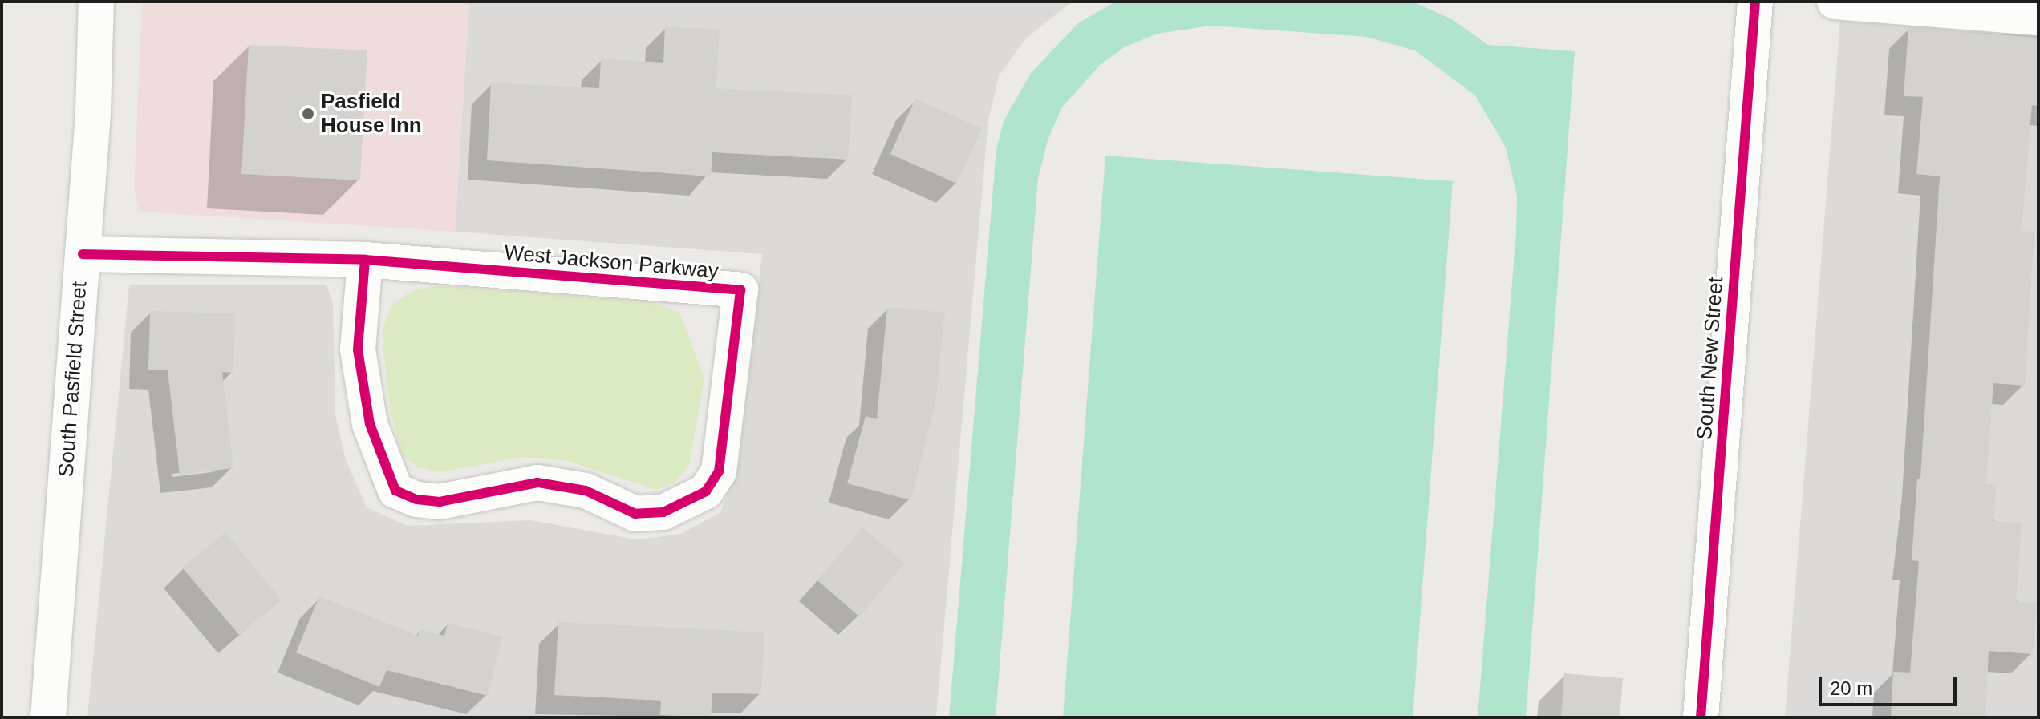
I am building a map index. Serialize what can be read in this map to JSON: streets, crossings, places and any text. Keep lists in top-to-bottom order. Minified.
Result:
{"streets":{"street":["West Jackson Parkway","South New Street","South Pasfield Street"]},"crossings":[["West Jackson Parkway","South Pasfield Street"]],"places":["Pasfield House Inn"],"scale_bar":"20 m"}
